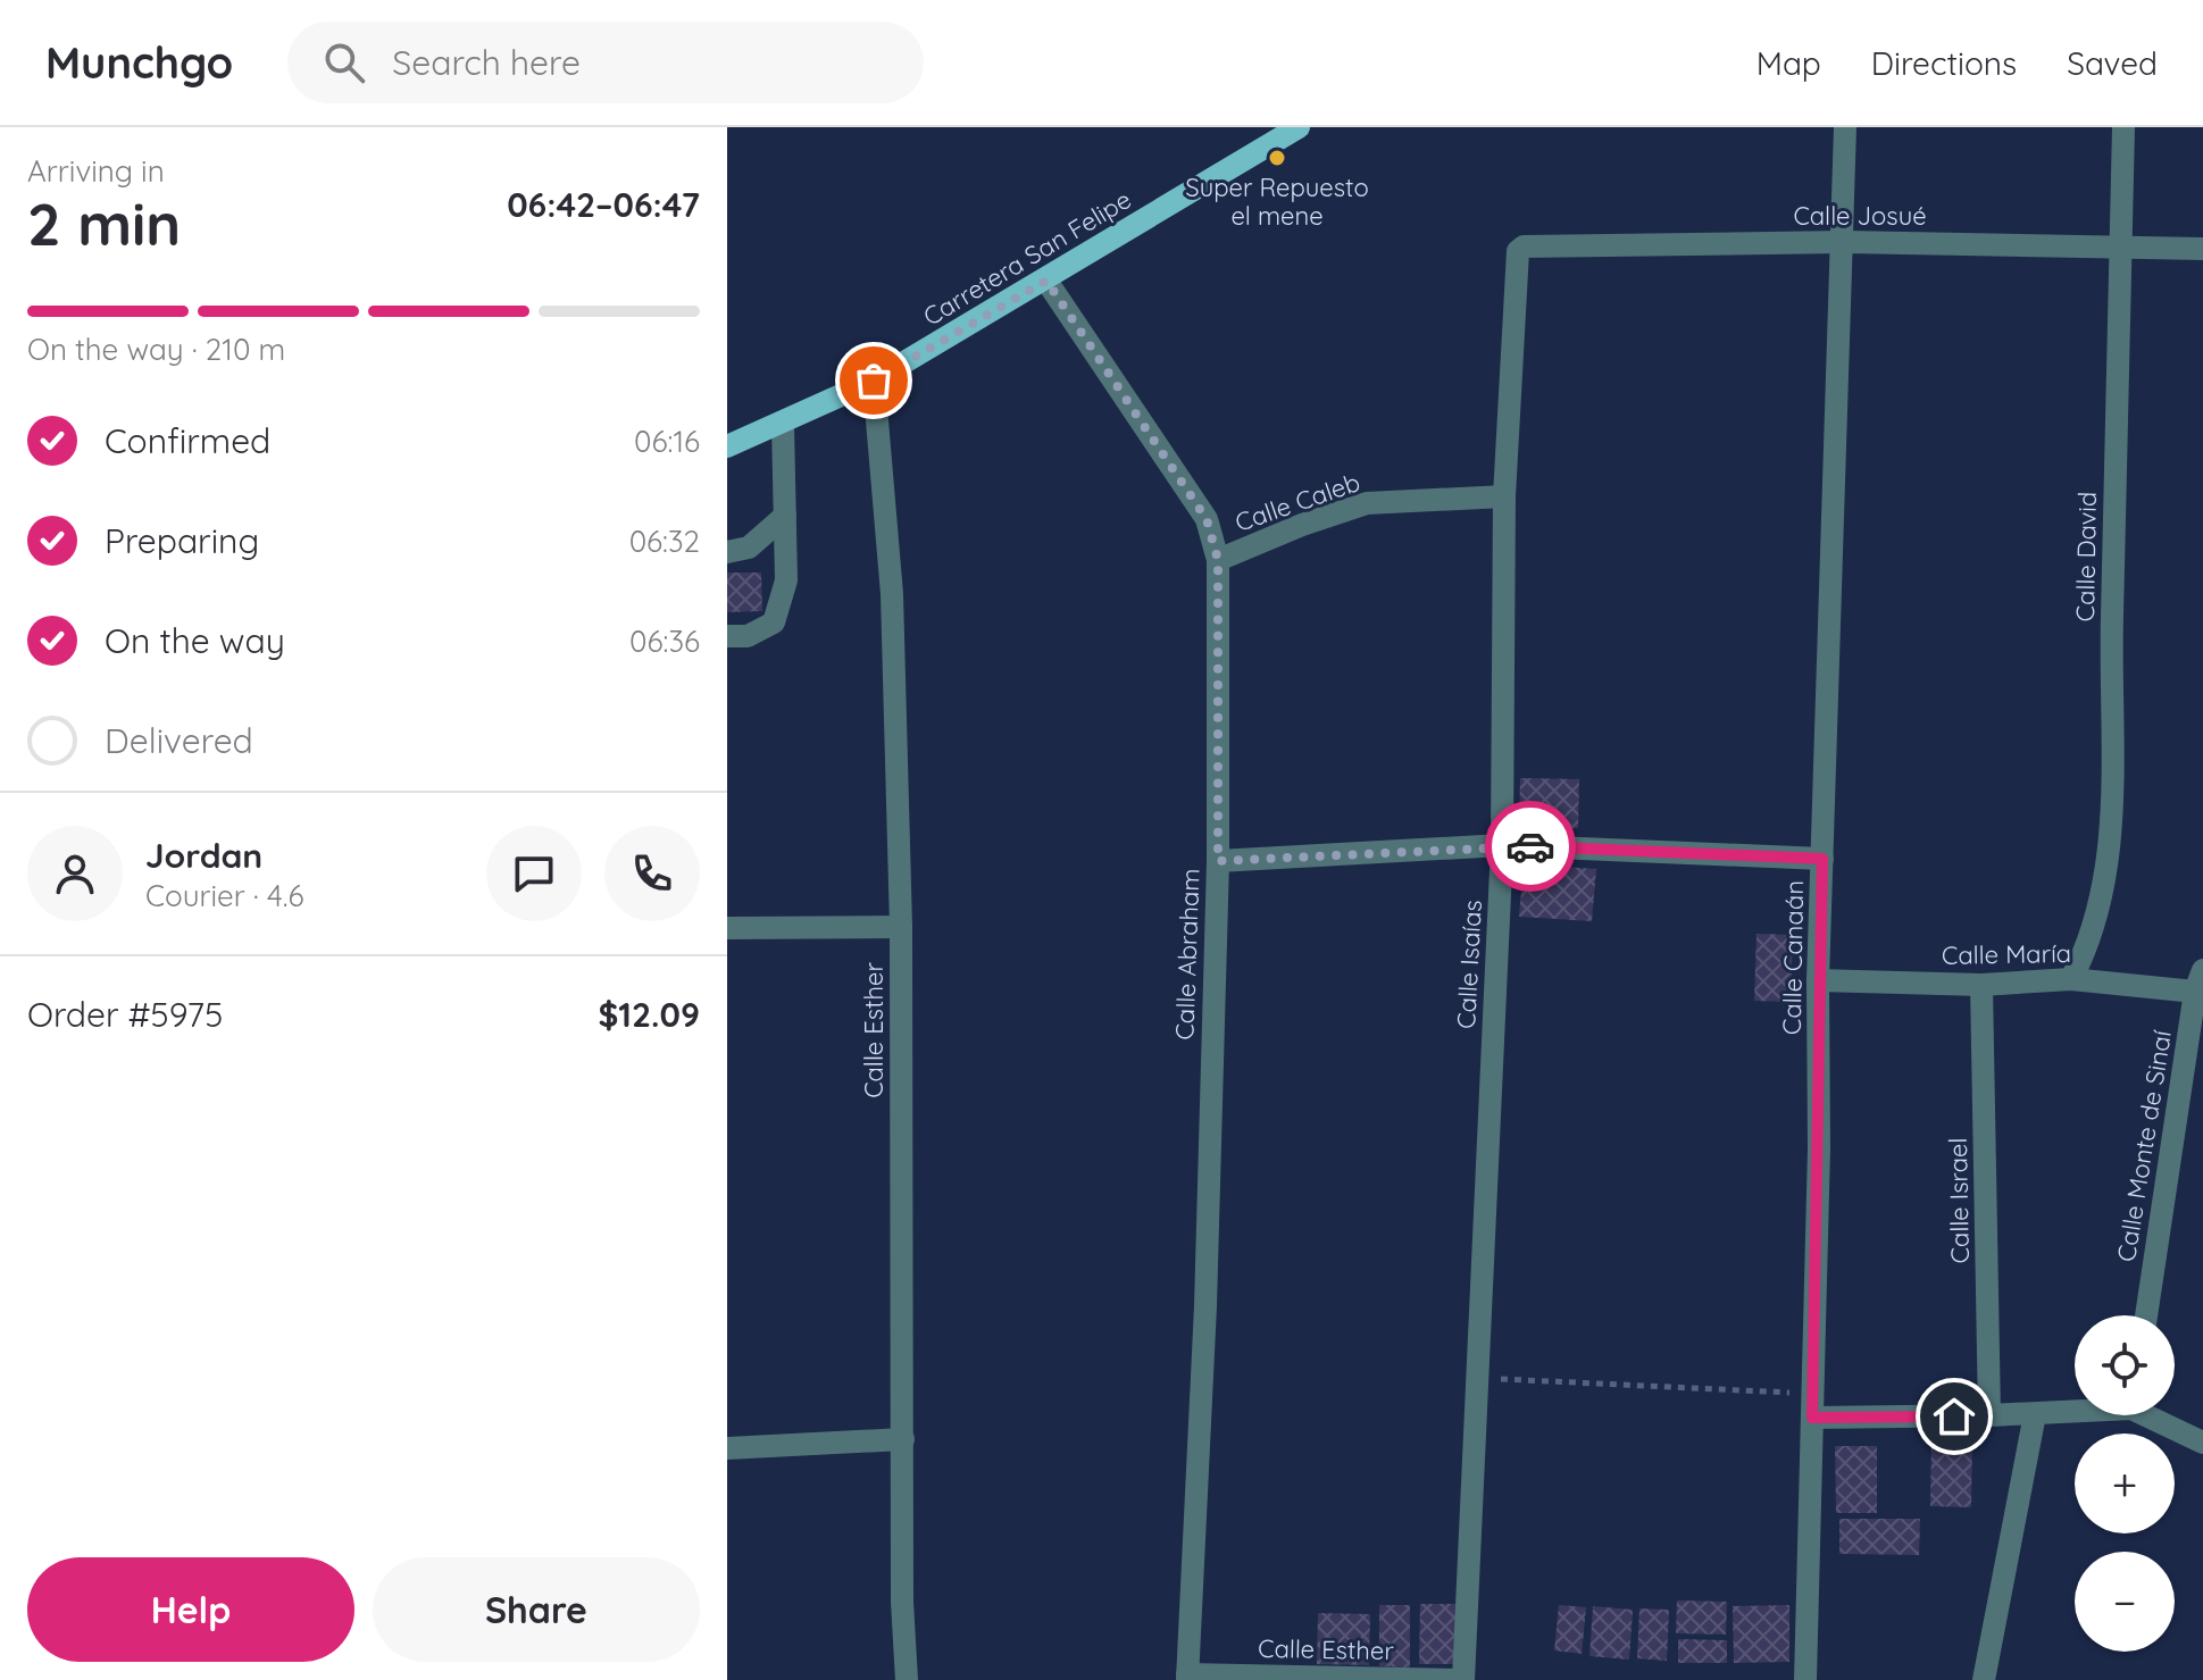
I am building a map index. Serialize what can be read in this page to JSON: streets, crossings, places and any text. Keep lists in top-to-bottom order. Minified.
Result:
{"streets":{"main road":["Carretera San Felipe"],"street":["Calle Josué","Calle Caleb","Calle David","Calle Abraham","Calle María","Calle Canaán","Calle Isaías","Calle Esther","Calle Monte de Sinaí","Calle Israel"]},"crossings":[["Calle Josué","Calle David"],["Calle Josué","Calle Canaán"],["Calle Josué","Calle Isaías"],["Carretera San Felipe","Calle Abraham"],["Carretera San Felipe","Calle Esther"],["Calle Caleb","Calle Abraham"],["Calle Caleb","Calle Isaías"],["Calle David","Calle María"],["Calle Abraham","Calle Esther"],["Calle María","Calle Canaán"],["Calle María","Calle Monte de Sinaí"],["Calle María","Calle Israel"],["Calle Isaías","Calle Esther"]],"places":["Super Repuesto el mene"],"page":{"header":"Munchgo","search":"Search here","nav":["Map","Directions","Saved"],"heading":["2 min","Arriving in","06:42–06:47"],"panel":["Jordan","Courier · 4.6","Order #5975","$12.09"],"bar":"On the way · 210 m","list":[["Confirmed","06:16"],["Preparing","06:32"],["On the way","06:36"],"Delivered"],"map_buttons":["+","−"],"buttons":["Help","Share"]}}
